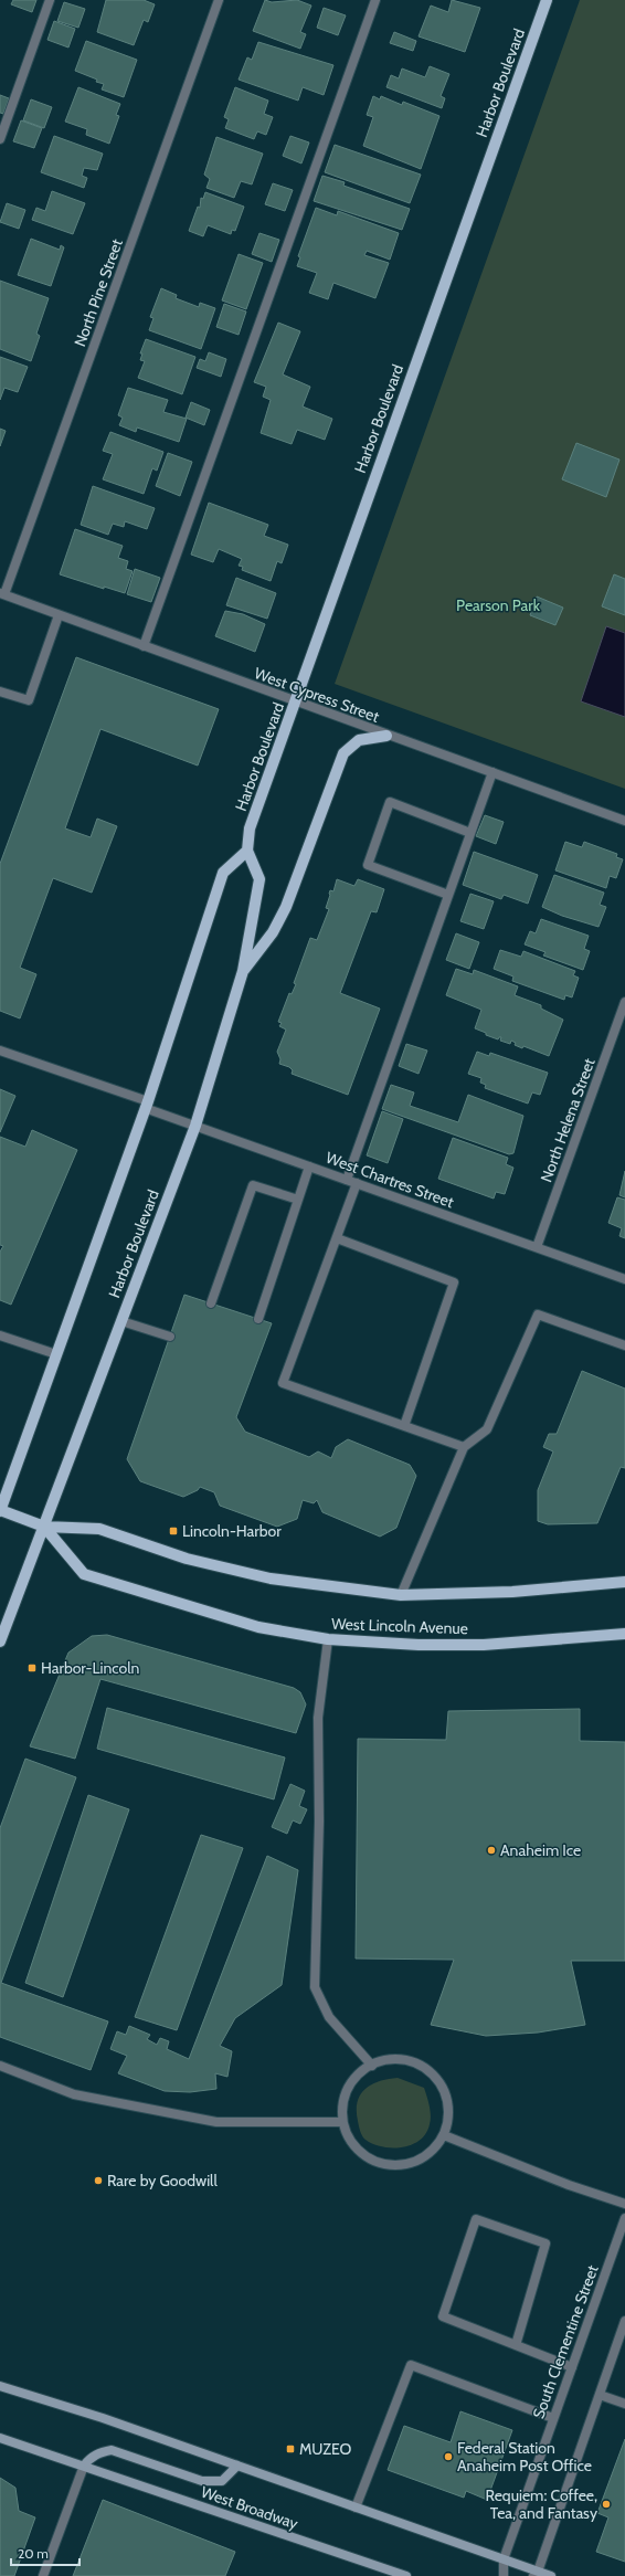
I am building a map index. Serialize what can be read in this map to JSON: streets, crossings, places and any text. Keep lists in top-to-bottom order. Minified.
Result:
{"streets":{"main road":["Harbor Boulevard","West Lincoln Avenue","West Broadway"],"street":["North Pine Street","West Cypress Street","North Helena Street","West Chartres Street","South Clementine Street"]},"crossings":[["Harbor Boulevard","West Cypress Street"],["Harbor Boulevard","West Chartres Street"],["Harbor Boulevard","West Lincoln Avenue"],["North Pine Street","West Cypress Street"],["North Helena Street","West Chartres Street"]],"parks":["Pearson Park"],"places":{"transit":["Lincoln-Harbor","Harbor-Lincoln","MUZEO"],"other":["Anaheim Ice","Rare by Goodwill","Federal Station Anaheim Post Office","Requiem: Coffee, Tea, and Fantasy"]},"scale_bar":"20 m"}
